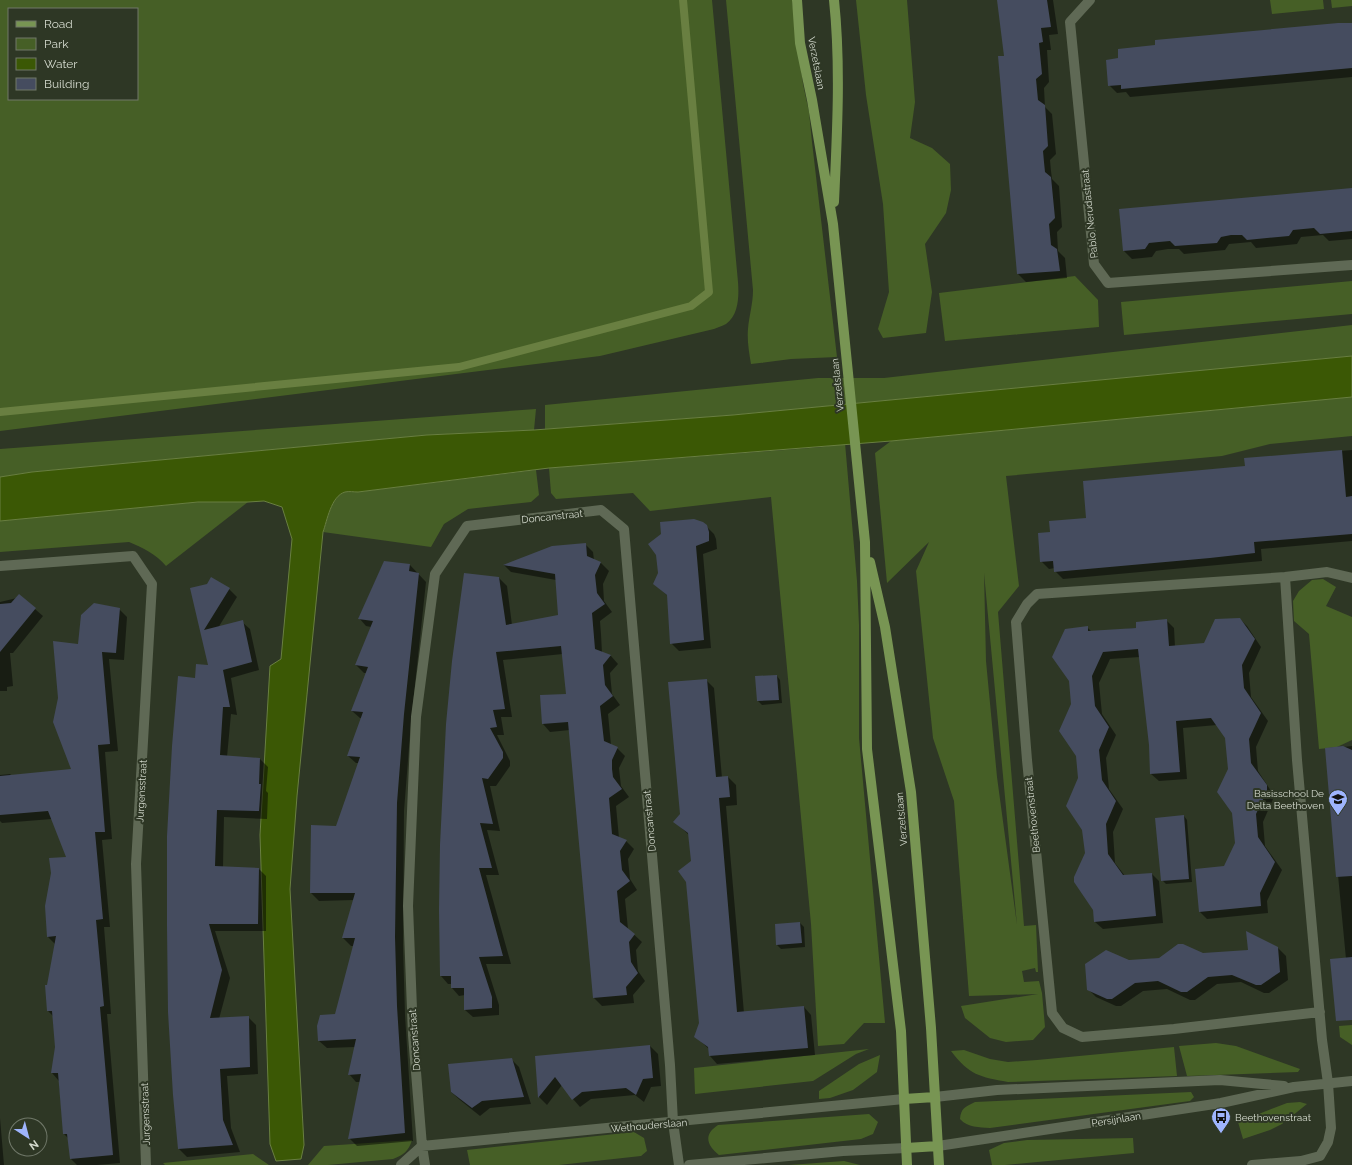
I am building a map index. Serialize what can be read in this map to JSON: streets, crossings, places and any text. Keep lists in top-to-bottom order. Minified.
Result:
{"streets":{"main road":["Verzetslaan"],"street":["Pablo Nerudastraat","Doncanstraat","Jurgensstraat","Beethovenstraat","Persijnlaan","Wethouderslaan"]},"crossings":[["Verzetslaan","Persijnlaan"],["Verzetslaan","Wethouderslaan"],["Doncanstraat","Wethouderslaan"]],"places":{"school or university":["Basisschool De Delta Beethoven"],"bus stop":["Beethovenstraat"]},"legend":["Road","Park","Water","Building"],"north":"bottom right"}
